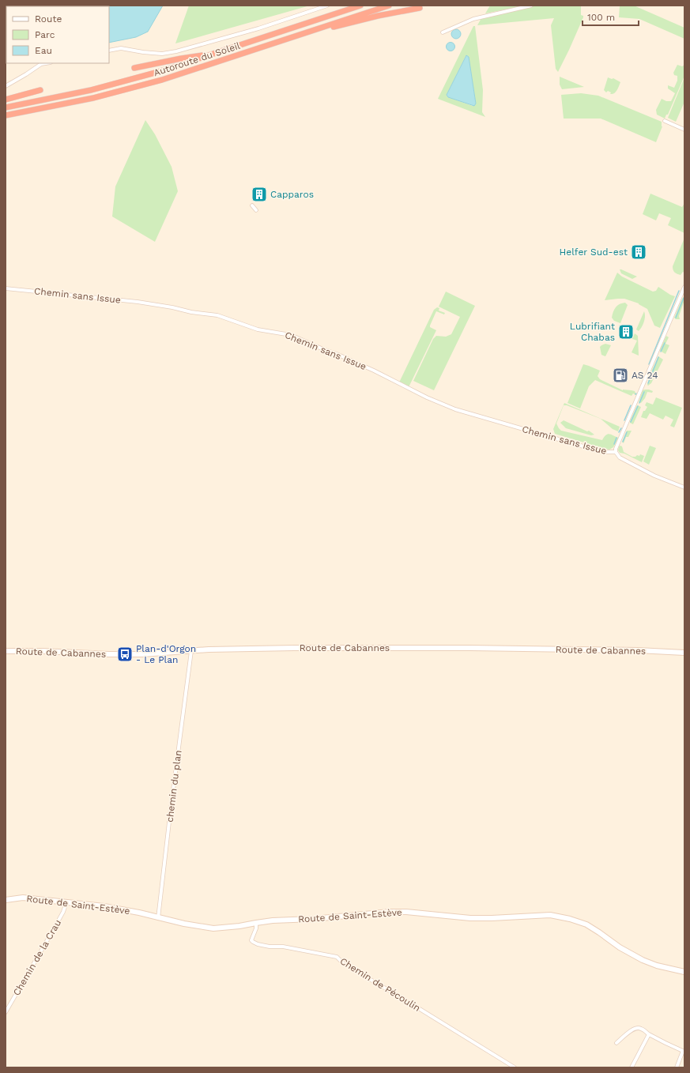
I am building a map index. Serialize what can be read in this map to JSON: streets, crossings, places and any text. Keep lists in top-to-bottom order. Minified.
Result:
{"streets":{"highway":["Autoroute du Soleil"],"street":["Chemin sans Issue","Route de Cabannes","chemin du plan","Route de Saint-Estève","Chemin de la Crau","Chemin de Pécoulin"]},"crossings":[["Route de Cabannes","chemin du plan"],["chemin du plan","Route de Saint-Estève"],["Route de Saint-Estève","Chemin de la Crau"],["Route de Saint-Estève","Chemin de Pécoulin"]],"places":{"building":["Capparos","Helfer Sud-est","Lubrifiant Chabas"],"fuel station":["AS 24"],"bus stop":["Plan-d'Orgon - Le Plan"]},"legend":["Route","Parc","Eau"],"scale_bar":"100 m"}
